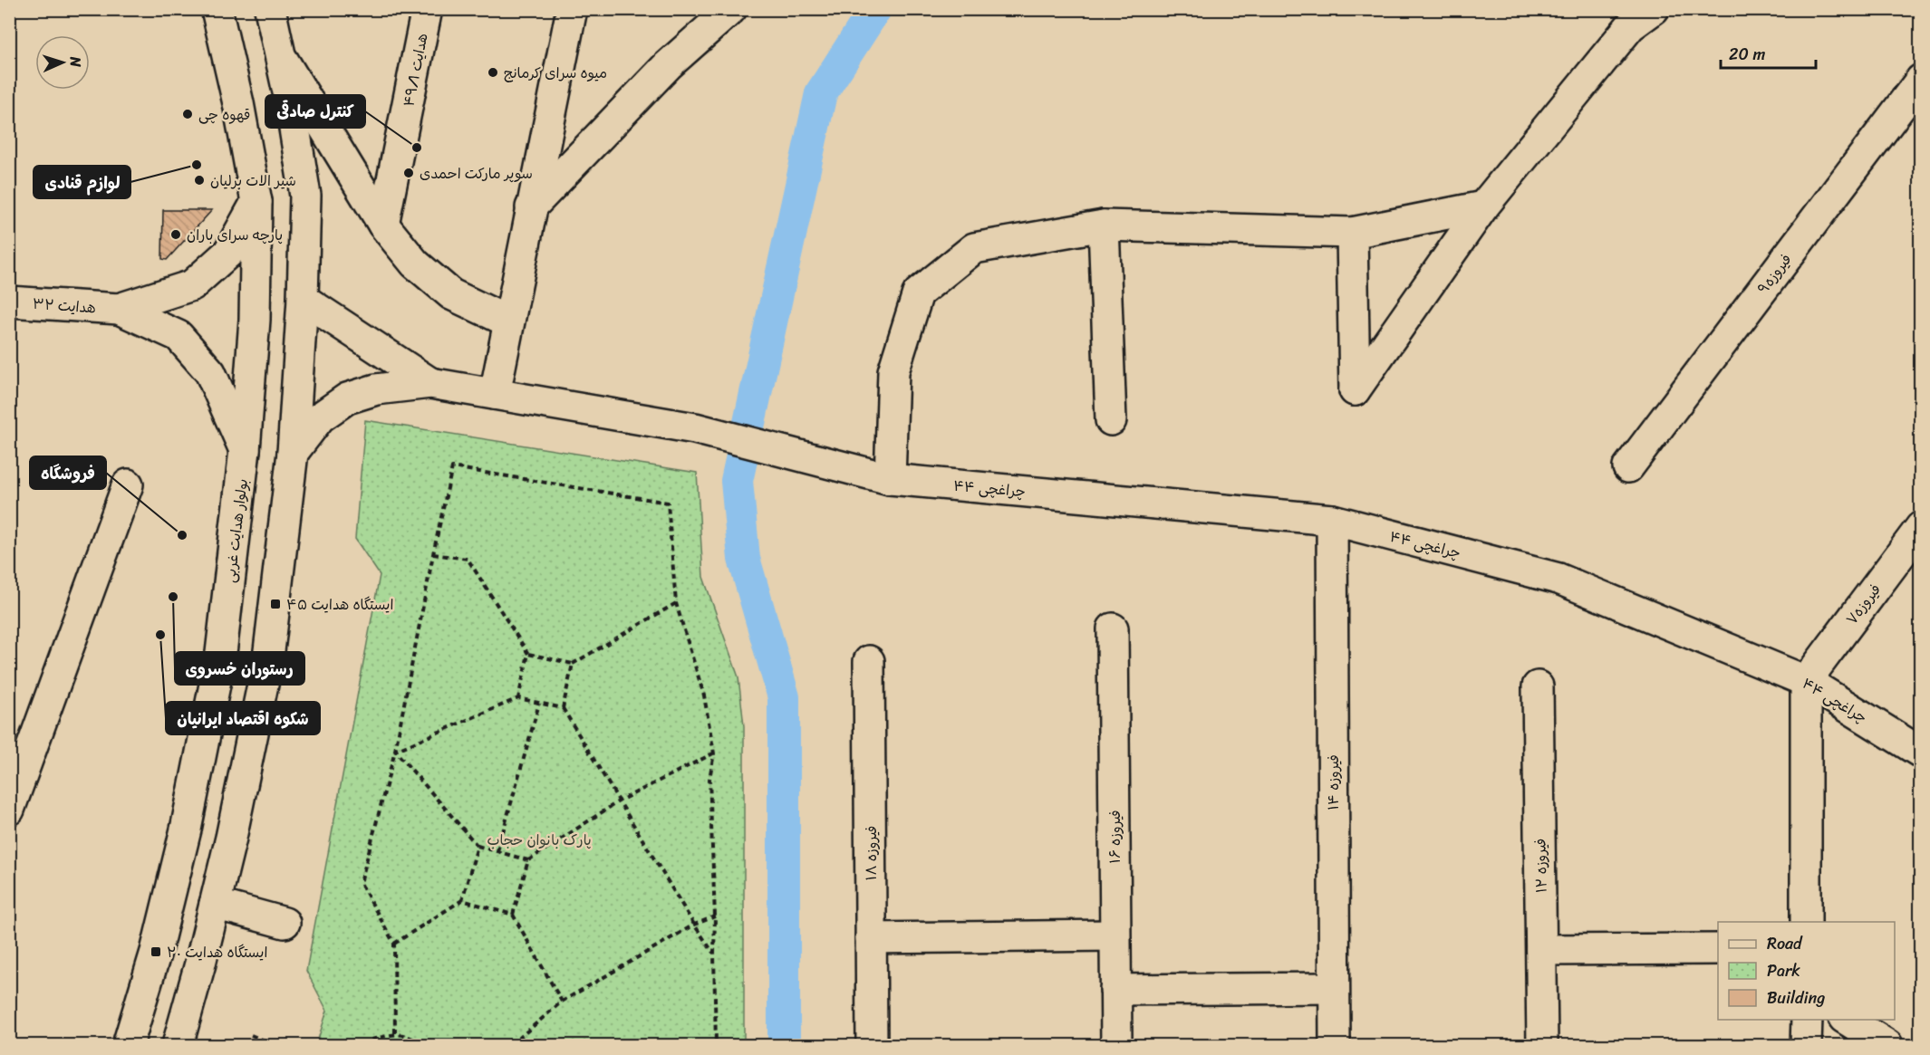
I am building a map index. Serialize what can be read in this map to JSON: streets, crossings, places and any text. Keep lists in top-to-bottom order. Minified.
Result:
{"streets":{"street":["هدایت ۴۹/۱","فیروزه۹","هدایت ۳۲","چراغچی ۴۴","بولوار هدایت غربی","فیروزه۷","فیروزه ۱۴","فیروزه ۱۶","فیروزه ۱۸","فیروزه ۱۲"]},"crossings":[["چراغچی ۴۴","فیروزه۷"],["چراغچی ۴۴","فیروزه ۱۴"]],"parks":["پارک بانوان حجاب"],"places":{"other":["میوه سرای کرمانج","قهوه چی","کنترل صادقی","لوازم قنادی","سوپر مارکت احمدی","شیر الات برلیان","پارچه سرای باران","فروشگاه","رستوران خسروی","شکوه اقتصاد ایرانیان"],"transit":["ایستگاه هدایت ۴۵","ایستگاه هدایت ٣٠"]},"legend":["Road","Park","Building"],"scale_bar":"20 m","north":"right"}
